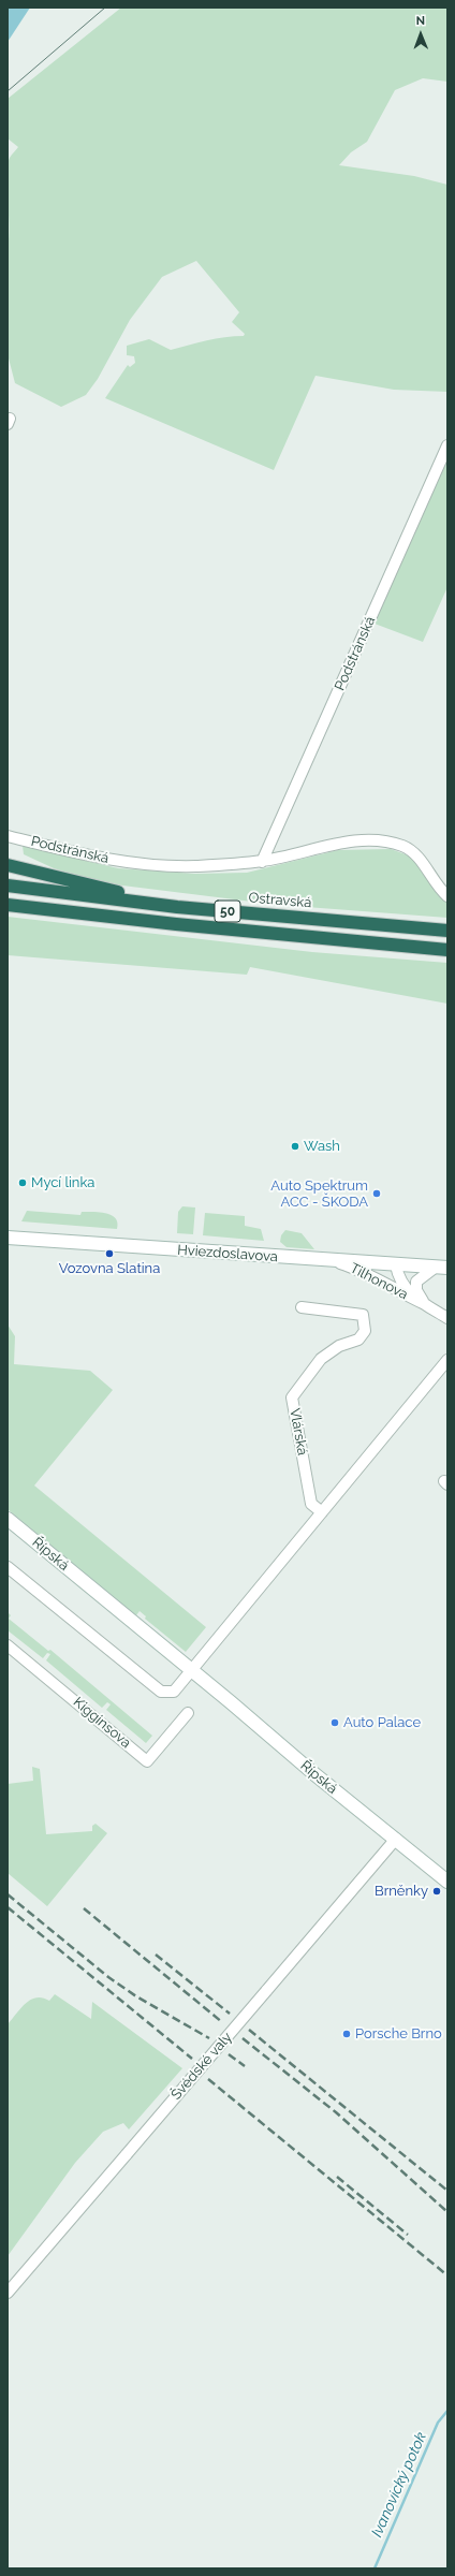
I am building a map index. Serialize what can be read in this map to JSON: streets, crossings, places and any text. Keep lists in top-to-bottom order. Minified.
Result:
{"streets":{"highway":["Ostravská","50"],"street":["Podstránská","Hviezdoslavova","Tilhonova","Vlárská","Řípská","Kigginsova","Švédské valy"]},"crossings":[["Ostravská","50"],["Hviezdoslavova","Tilhonova"],["Řípská","Švédské valy"]],"water":["Ivanovický potok"],"places":["Wash","Mycí linka","Auto Spektrum ACC - ŠKODA","Vozovna Slatina","Auto Palace","Brněnky","Porsche Brno"],"north":"top"}
